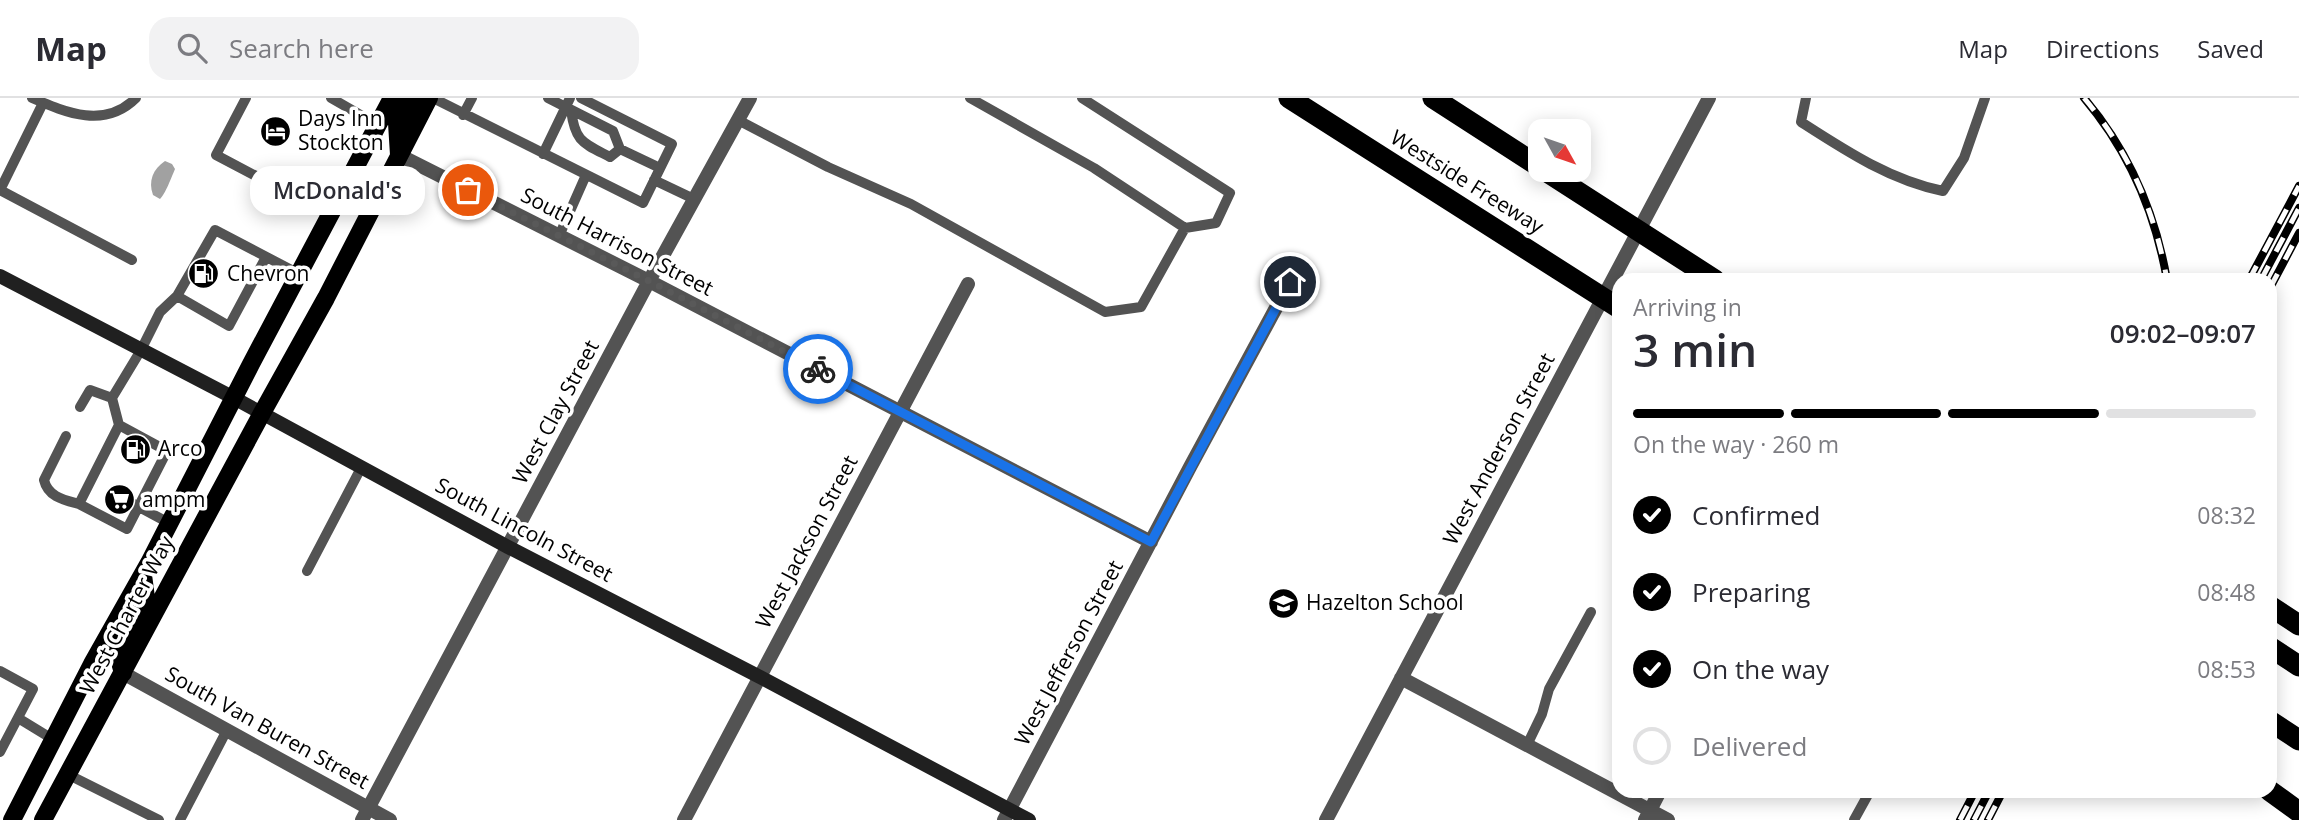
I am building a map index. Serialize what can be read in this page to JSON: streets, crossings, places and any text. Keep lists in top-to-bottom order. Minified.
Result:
{"streets":{"highway":["Westside Freeway"],"main road":["West Charter Way"],"street":["South Harrison Street","West Clay Street","West Anderson Street","South Lincoln Street","West Jackson Street","West Jefferson Street","South Van Buren Street"]},"crossings":[["South Harrison Street","West Clay Street"],["South Harrison Street","West Jackson Street"],["South Harrison Street","West Charter Way"],["South Harrison Street","West Jefferson Street"],["West Clay Street","South Lincoln Street"],["West Clay Street","South Van Buren Street"],["South Lincoln Street","West Jackson Street"],["South Lincoln Street","West Charter Way"],["South Lincoln Street","West Jefferson Street"],["West Charter Way","South Van Buren Street"]],"places":{"hotel":["Days Inn Stockton"],"other":["McDonald's"],"fuel station":["Chevron","Arco"],"supermarket":["ampm"],"school or university":["Hazelton School"]},"north":"bottom right","page":{"header":"Map","search":"Search here","nav":["Map","Directions","Saved"],"bubble":"McDonald's","heading":["3 min","Arriving in","09:02–09:07"],"bar":"On the way · 260 m","list":[["Confirmed","08:32"],["Preparing","08:48"],["On the way","08:53"],"Delivered"]}}
